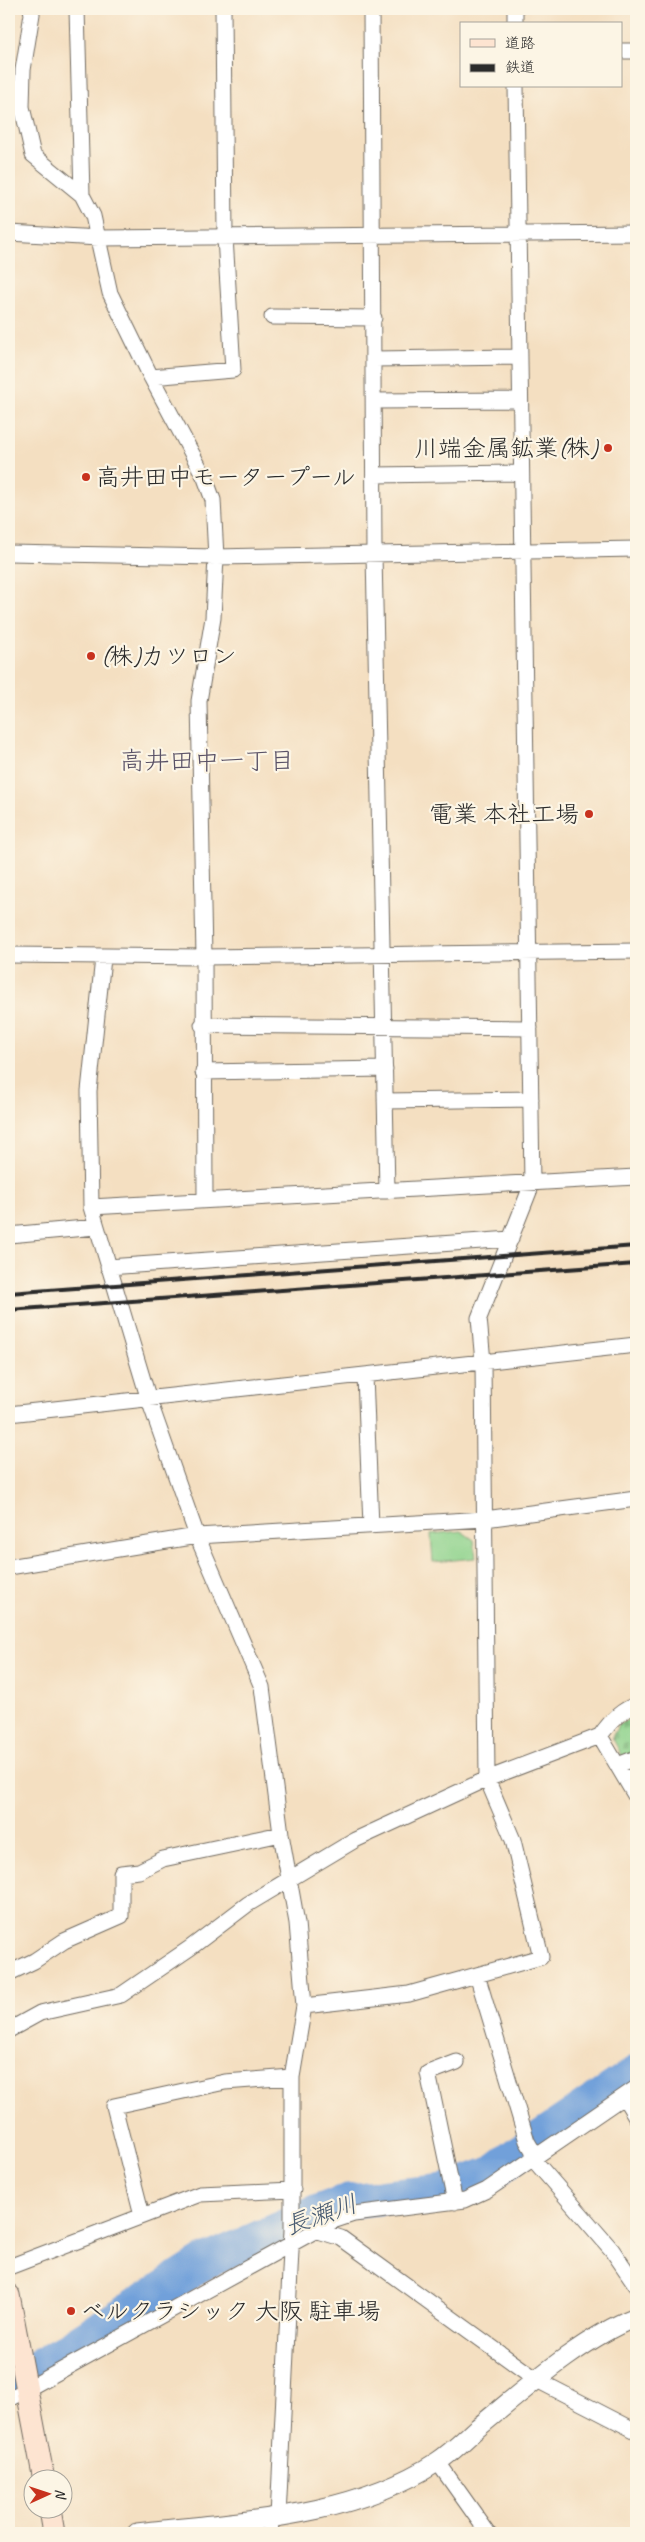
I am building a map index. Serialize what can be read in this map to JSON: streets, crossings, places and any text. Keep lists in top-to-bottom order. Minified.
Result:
{"districts":["高井田中一丁目"],"water":["長瀬川"],"places":["川端金属鉱業(株)","高井田中モータープール","(株)カツロン","電業 本社工場","ベルクラシック 大阪 駐車場"],"legend":["道路","鉄道"],"north":"right"}
